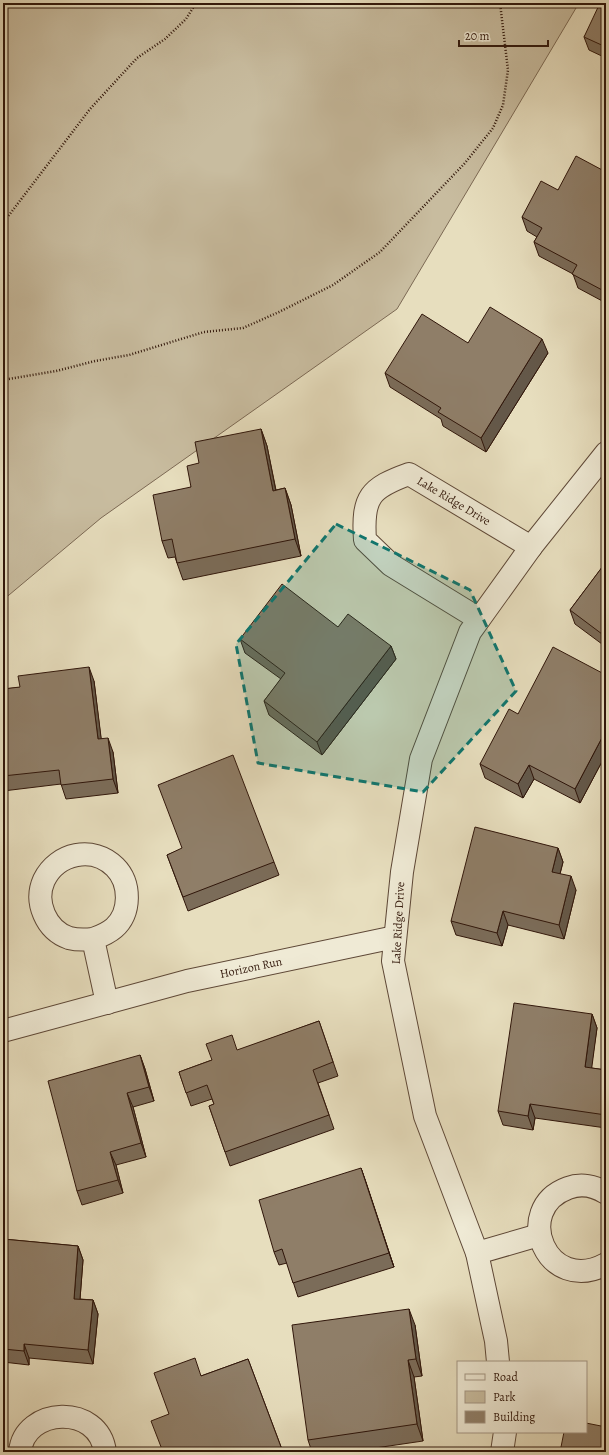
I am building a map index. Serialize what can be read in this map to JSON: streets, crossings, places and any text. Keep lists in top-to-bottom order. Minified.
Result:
{"streets":{"street":["Lake Ridge Drive","Horizon Run"]},"crossings":[["Lake Ridge Drive","Horizon Run"]],"legend":["Road","Park","Building"],"scale_bar":"20 m"}
